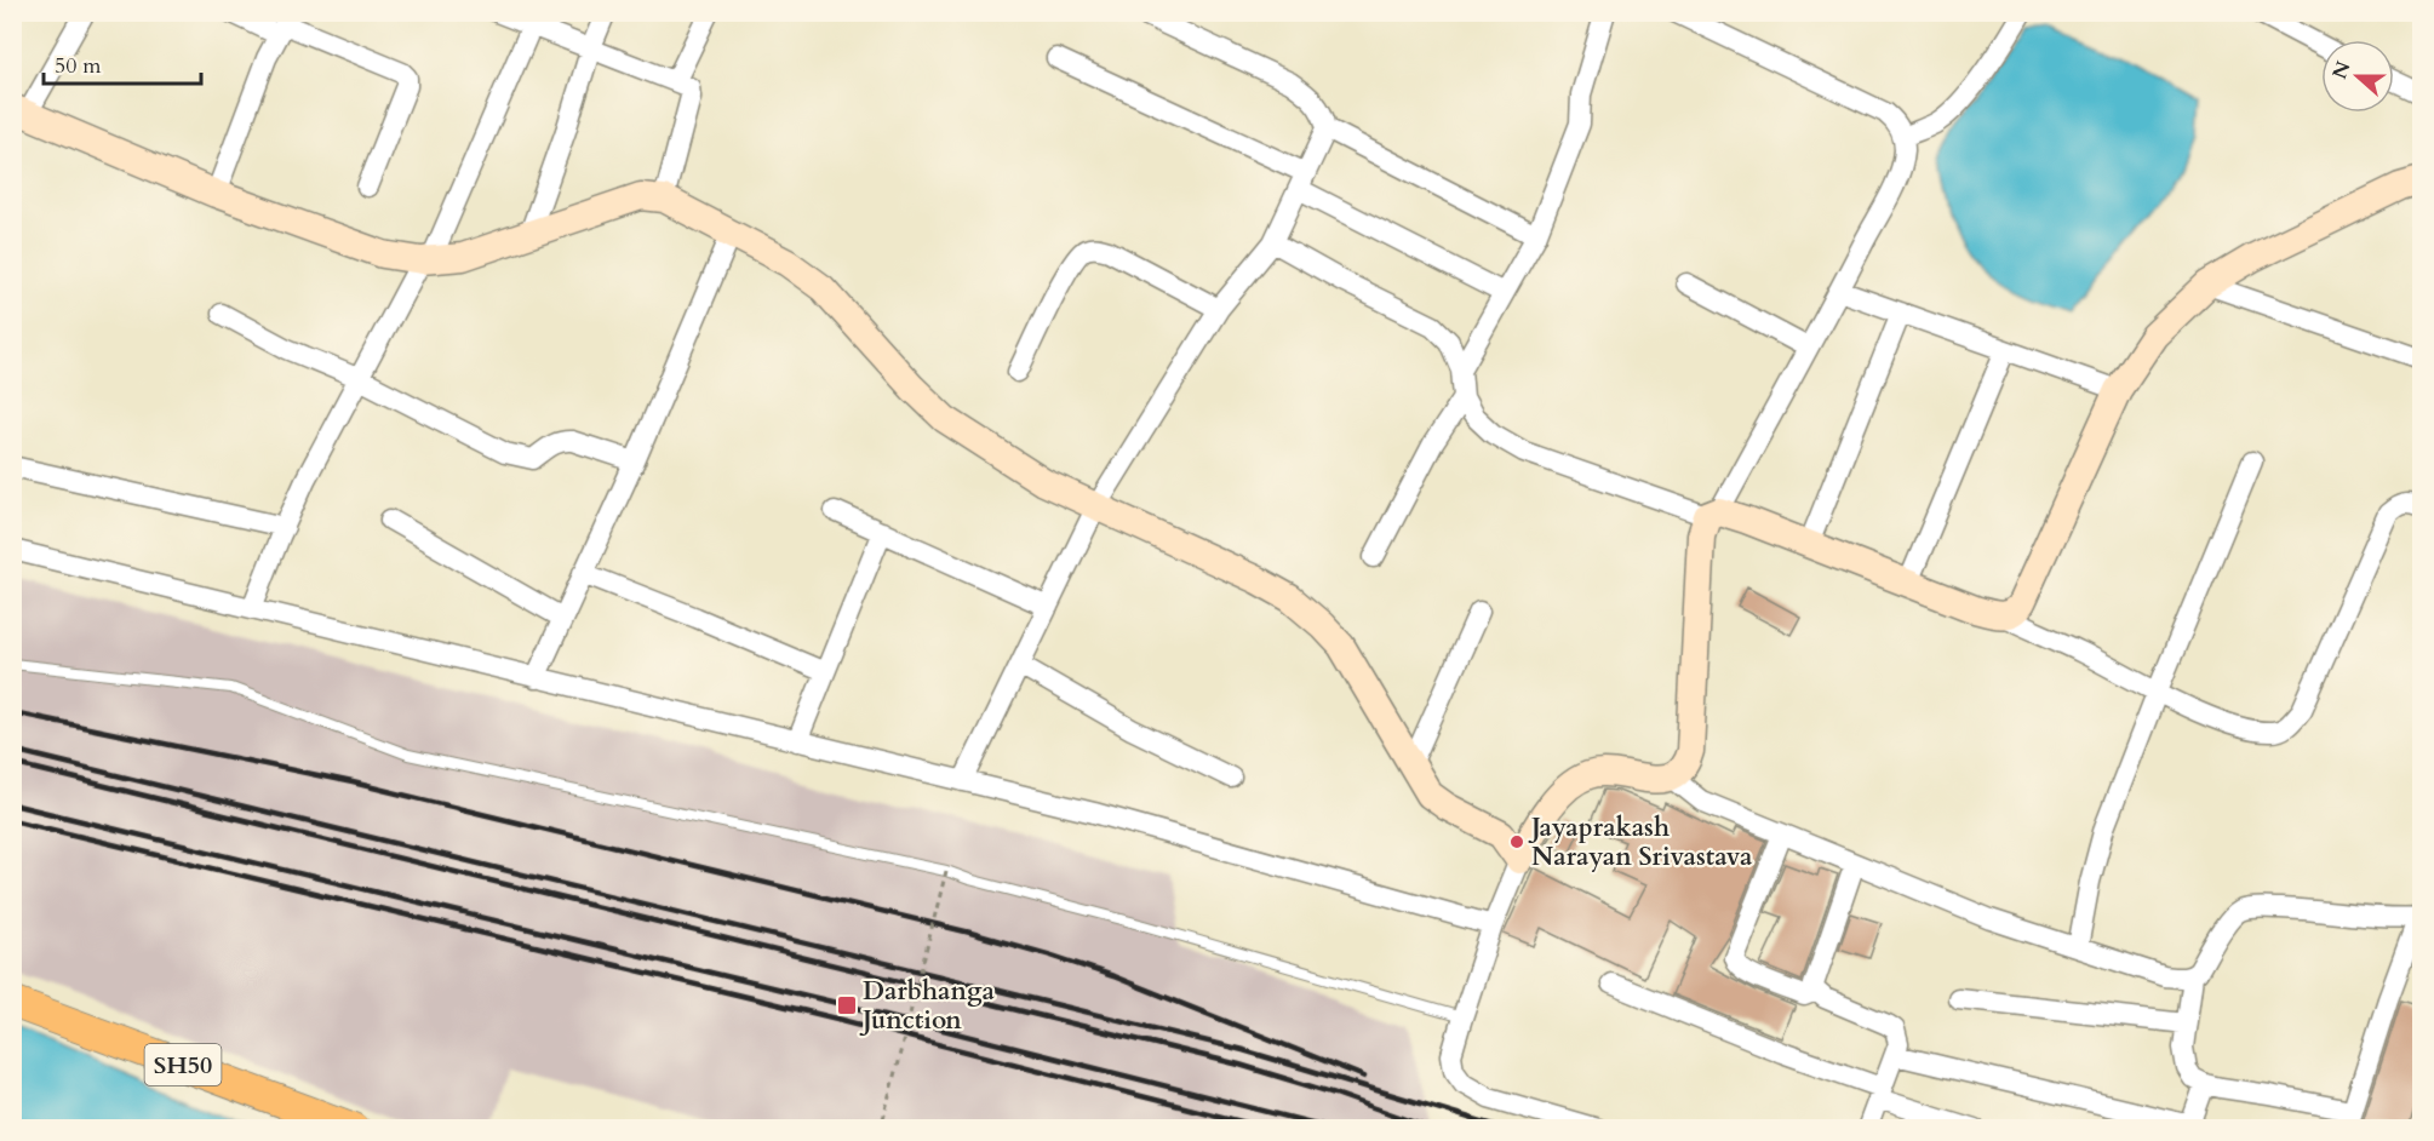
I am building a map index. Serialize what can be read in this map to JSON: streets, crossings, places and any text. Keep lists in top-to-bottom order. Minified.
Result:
{"streets":{"main road":["SH50"]},"places":{"other":["Jayaprakash Narayan Srivastava"],"transit":["Darbhanga Junction"]},"scale_bar":"50 m","north":"left"}
